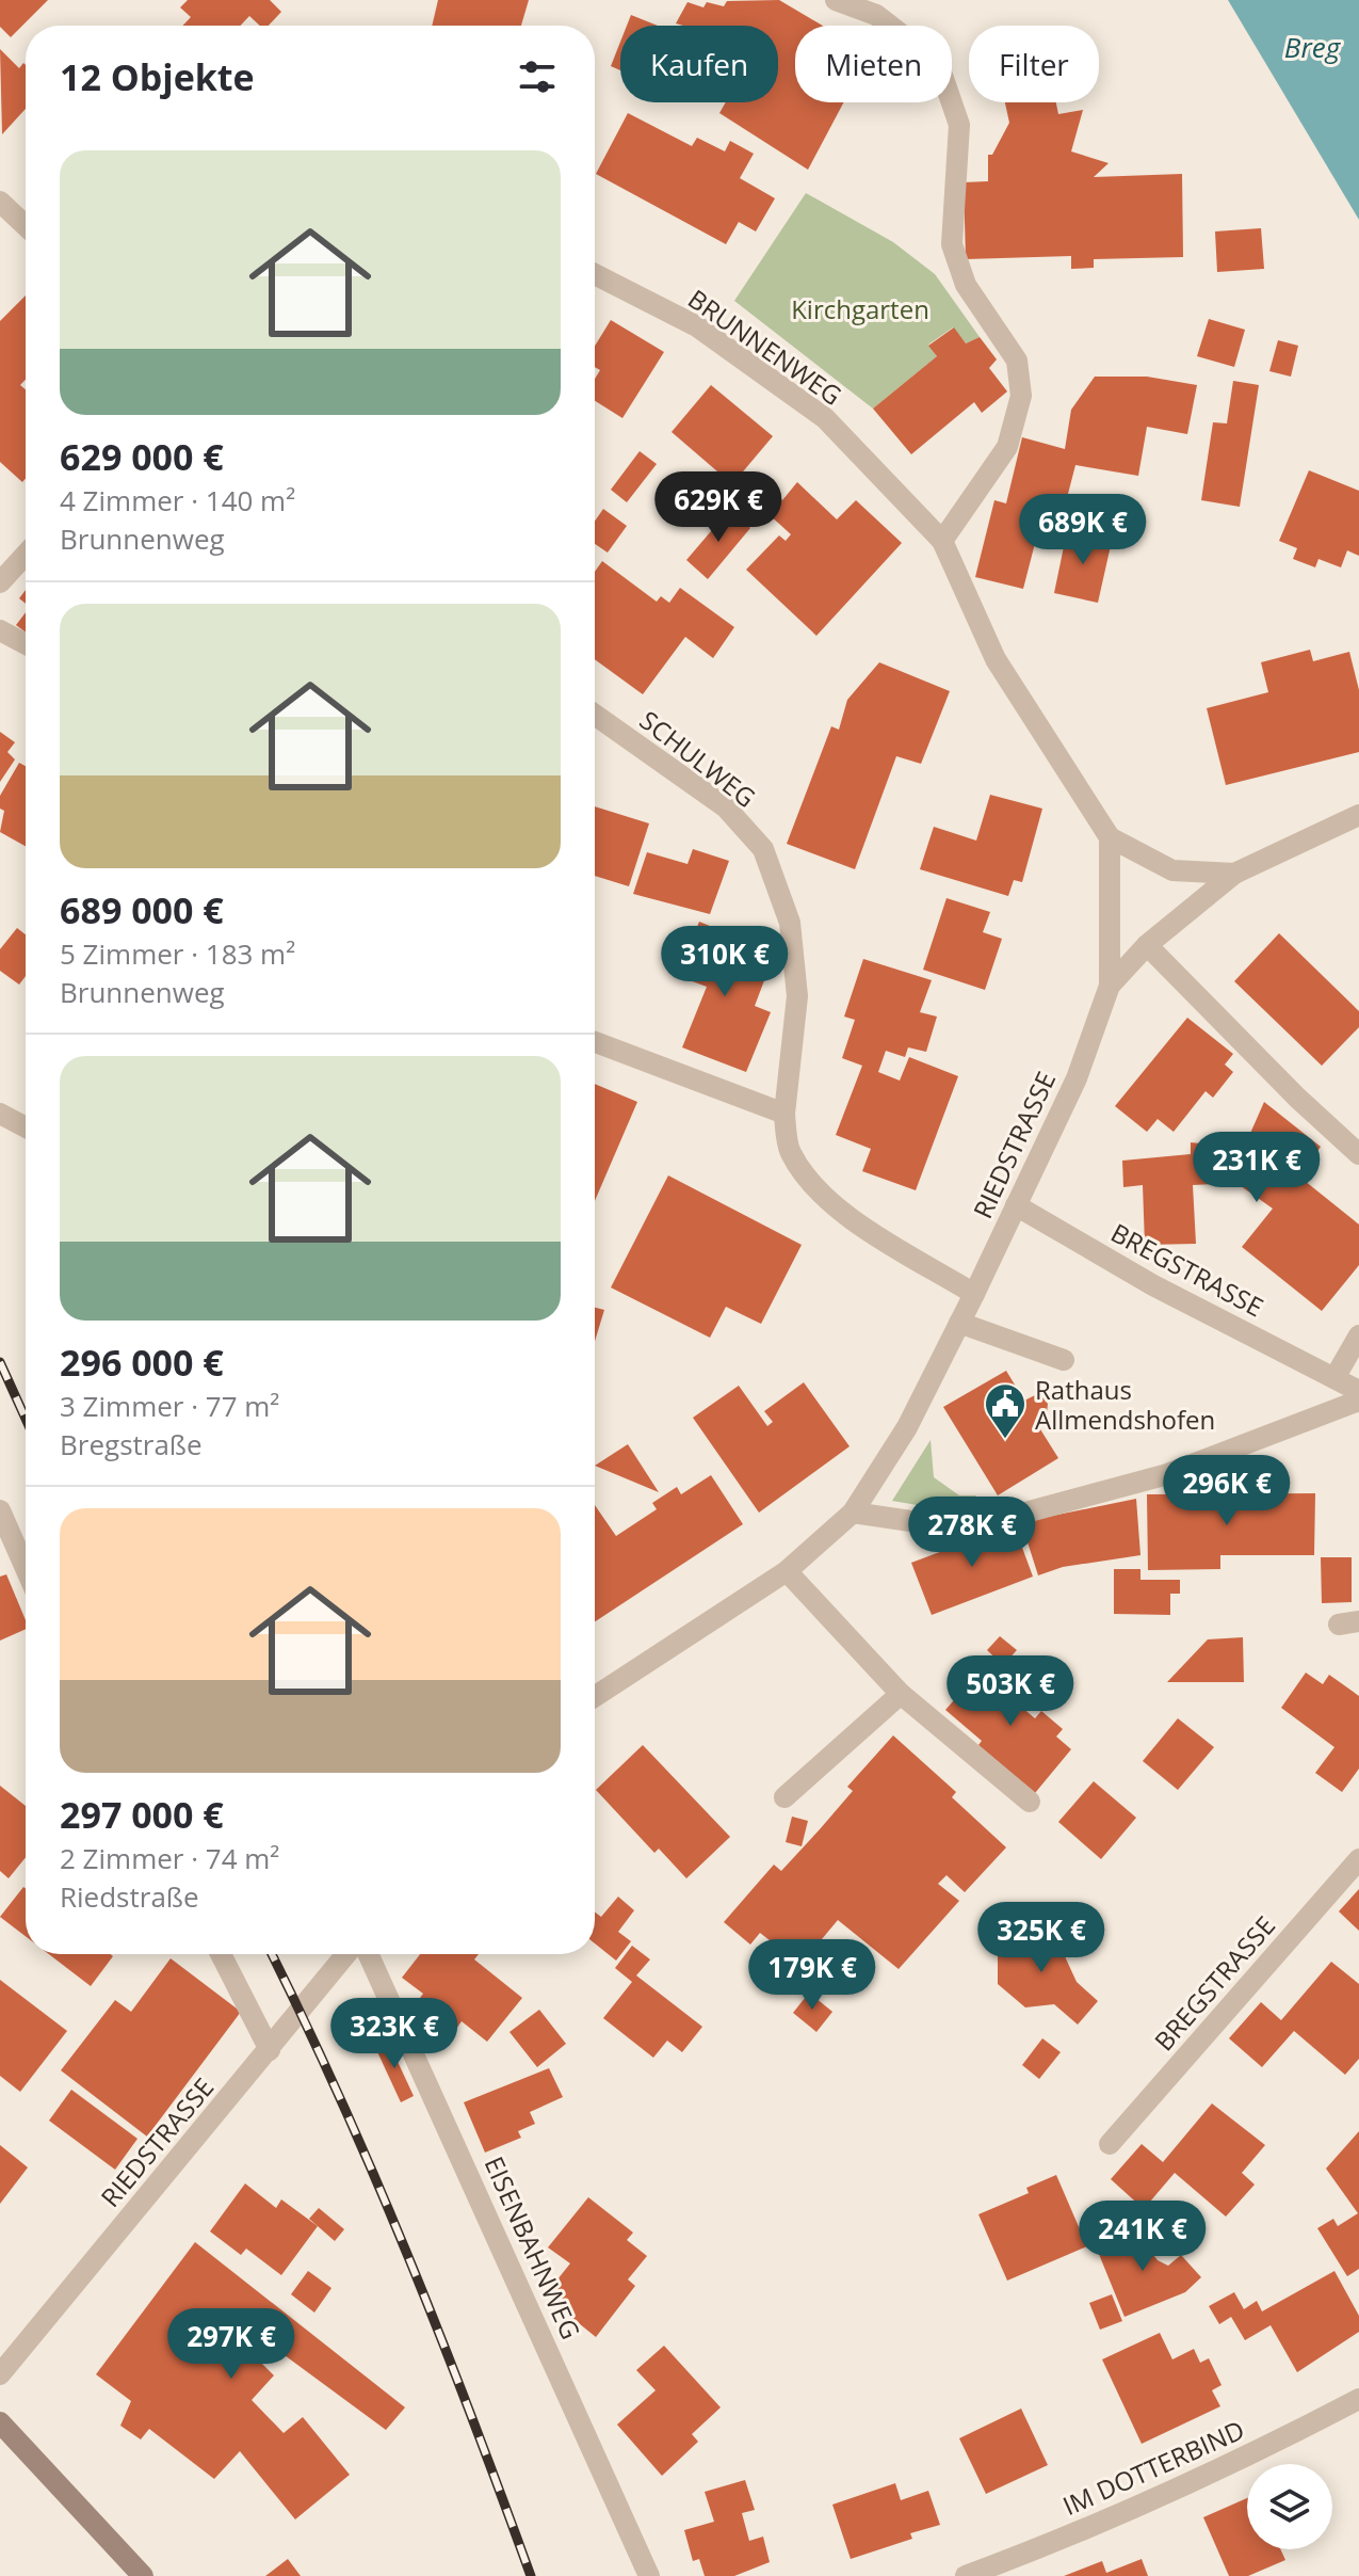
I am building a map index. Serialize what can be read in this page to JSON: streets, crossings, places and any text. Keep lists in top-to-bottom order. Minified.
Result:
{"streets":{"street":["BRUNNENWEG","SCHULWEG","RIEDSTRASSE","BREGSTRASSE","EISENBAHNWEG","IM DOTTERBIND"]},"crossings":[["BRUNNENWEG","RIEDSTRASSE"],["SCHULWEG","RIEDSTRASSE"],["RIEDSTRASSE","BREGSTRASSE"]],"water":["Breg"],"parks":["Kirchgarten"],"places":{"public building":["Rathaus Allmendshofen"]},"page":{"chip":["Kaufen","Mieten","Filter"],"heading":"12 Objekte","list":[{"name":"629 000 €","note":"4 Zimmer · 140 m² · Brunnenweg"},{"name":"689 000 €","note":"5 Zimmer · 183 m² · Brunnenweg"},{"name":"296 000 €","note":"3 Zimmer · 77 m² · Bregstraße"},{"name":"297 000 €","note":"2 Zimmer · 74 m² · Riedstraße"}],"price":["629K €","689K €","310K €","231K €","296K €","278K €","503K €","325K €","179K €","323K €","241K €","297K €"]}}
